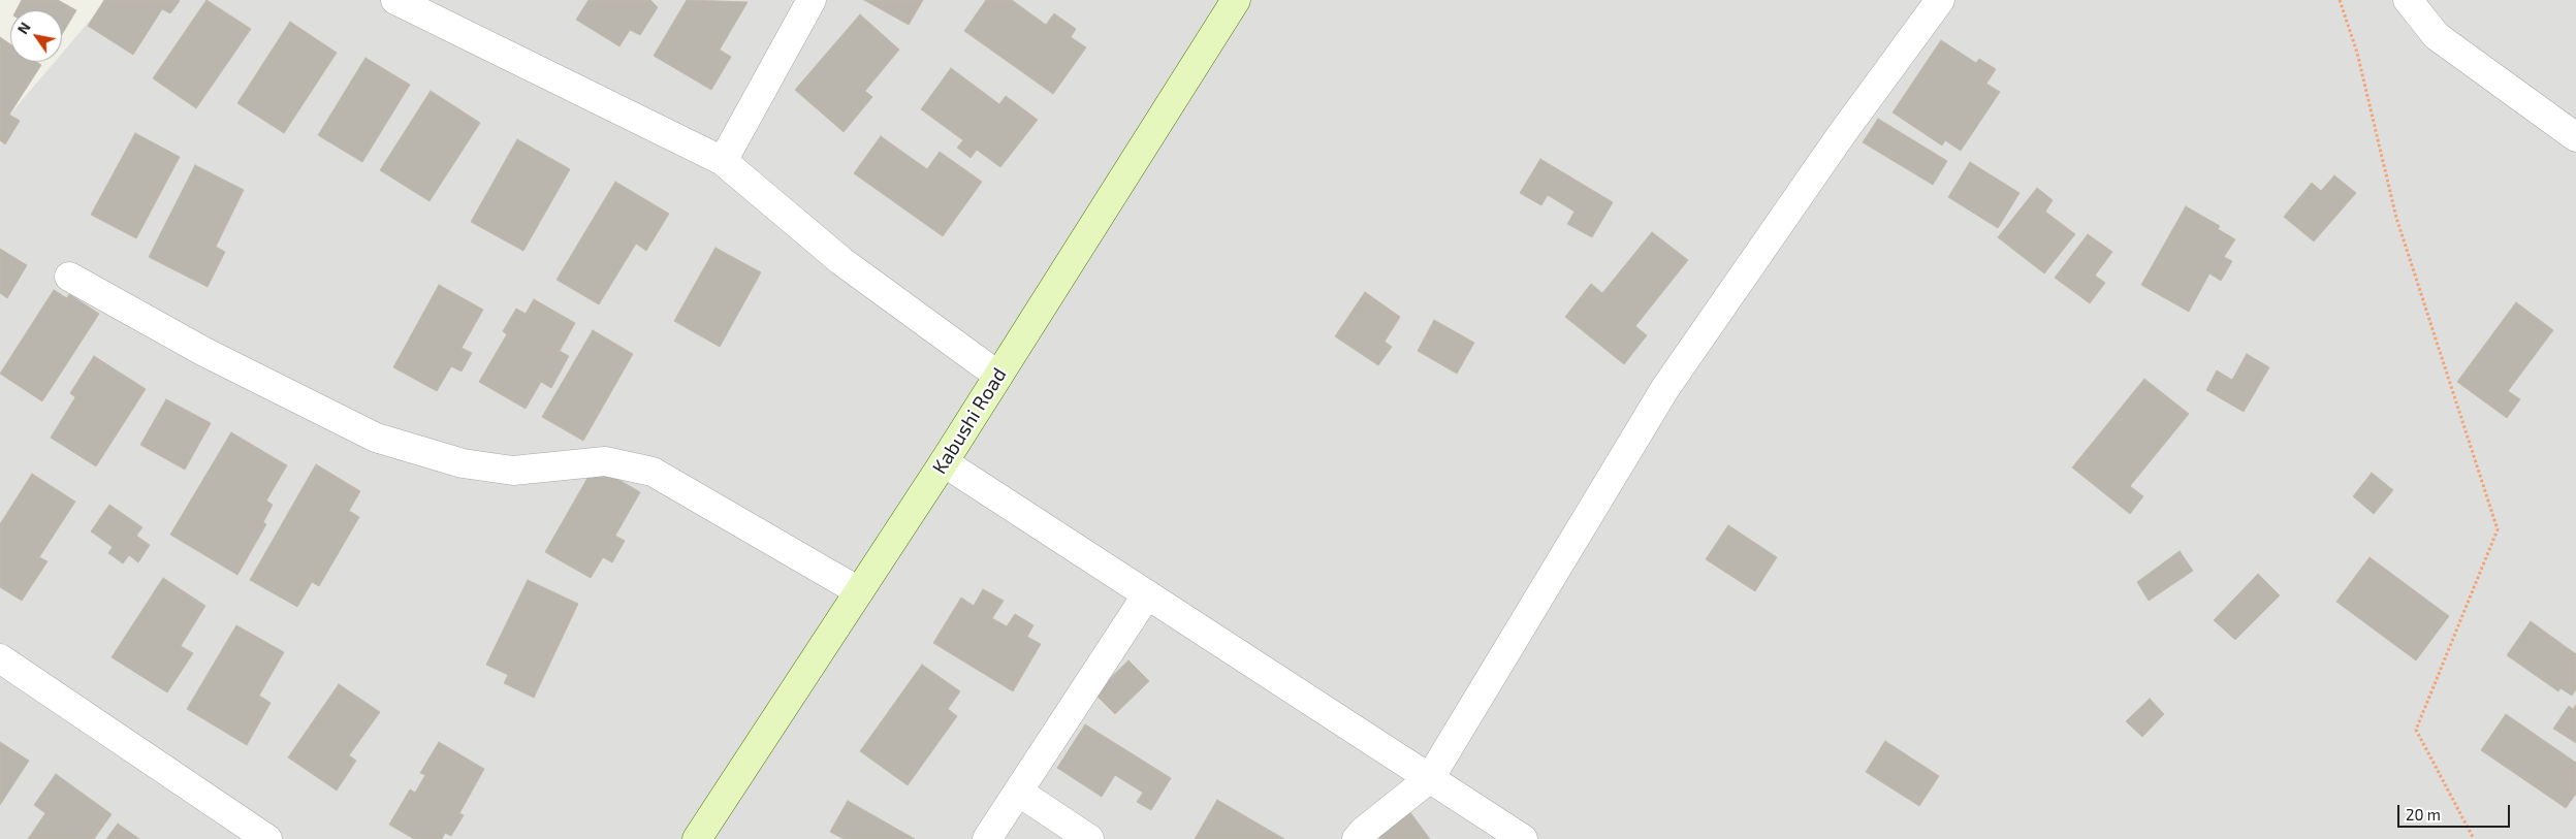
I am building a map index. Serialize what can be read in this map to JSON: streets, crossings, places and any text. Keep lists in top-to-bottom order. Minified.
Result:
{"streets":{"main road":["Kabushi Road"]},"scale_bar":"20 m","north":"top left"}
